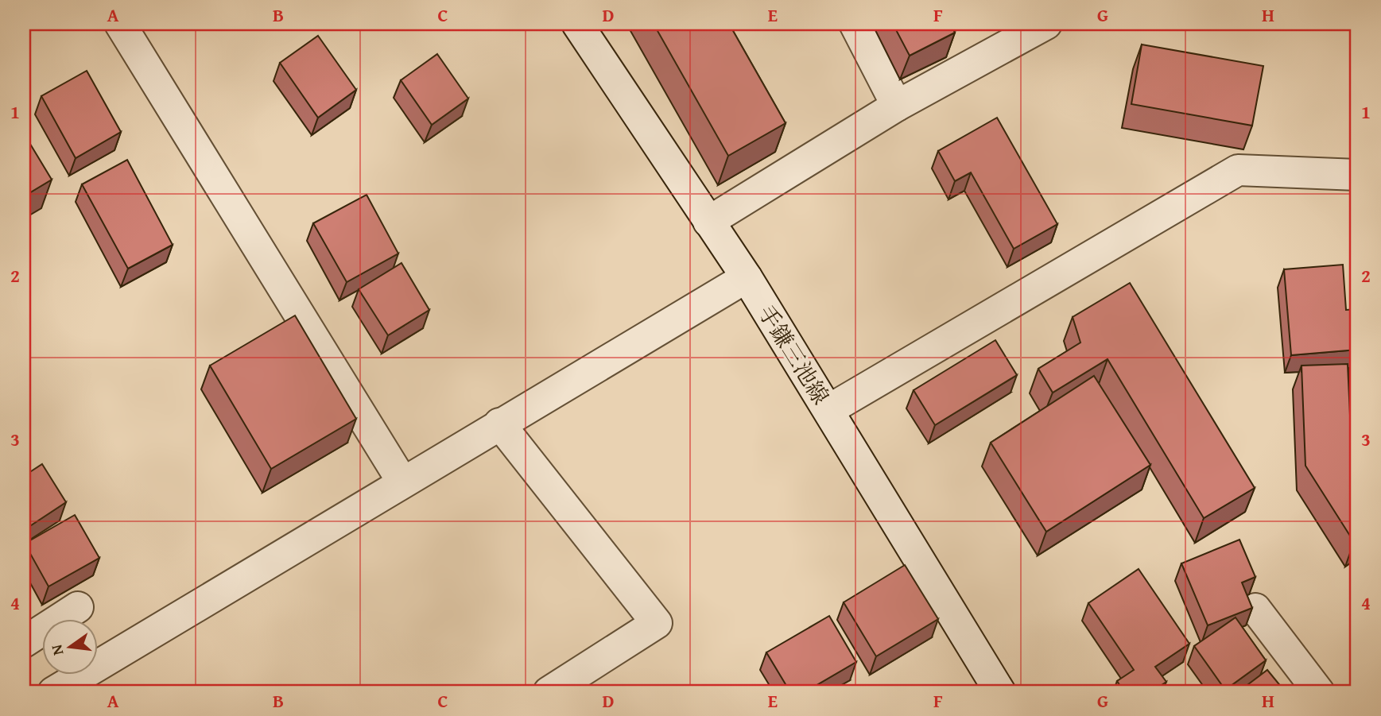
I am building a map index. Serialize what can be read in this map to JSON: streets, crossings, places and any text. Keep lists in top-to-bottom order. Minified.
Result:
{"streets":{"street":["手鎌三池線"]},"north":"left","grid":{"columns":["A","B","C","D","E","F","G","H"],"rows":["1","2","3","4"]}}
